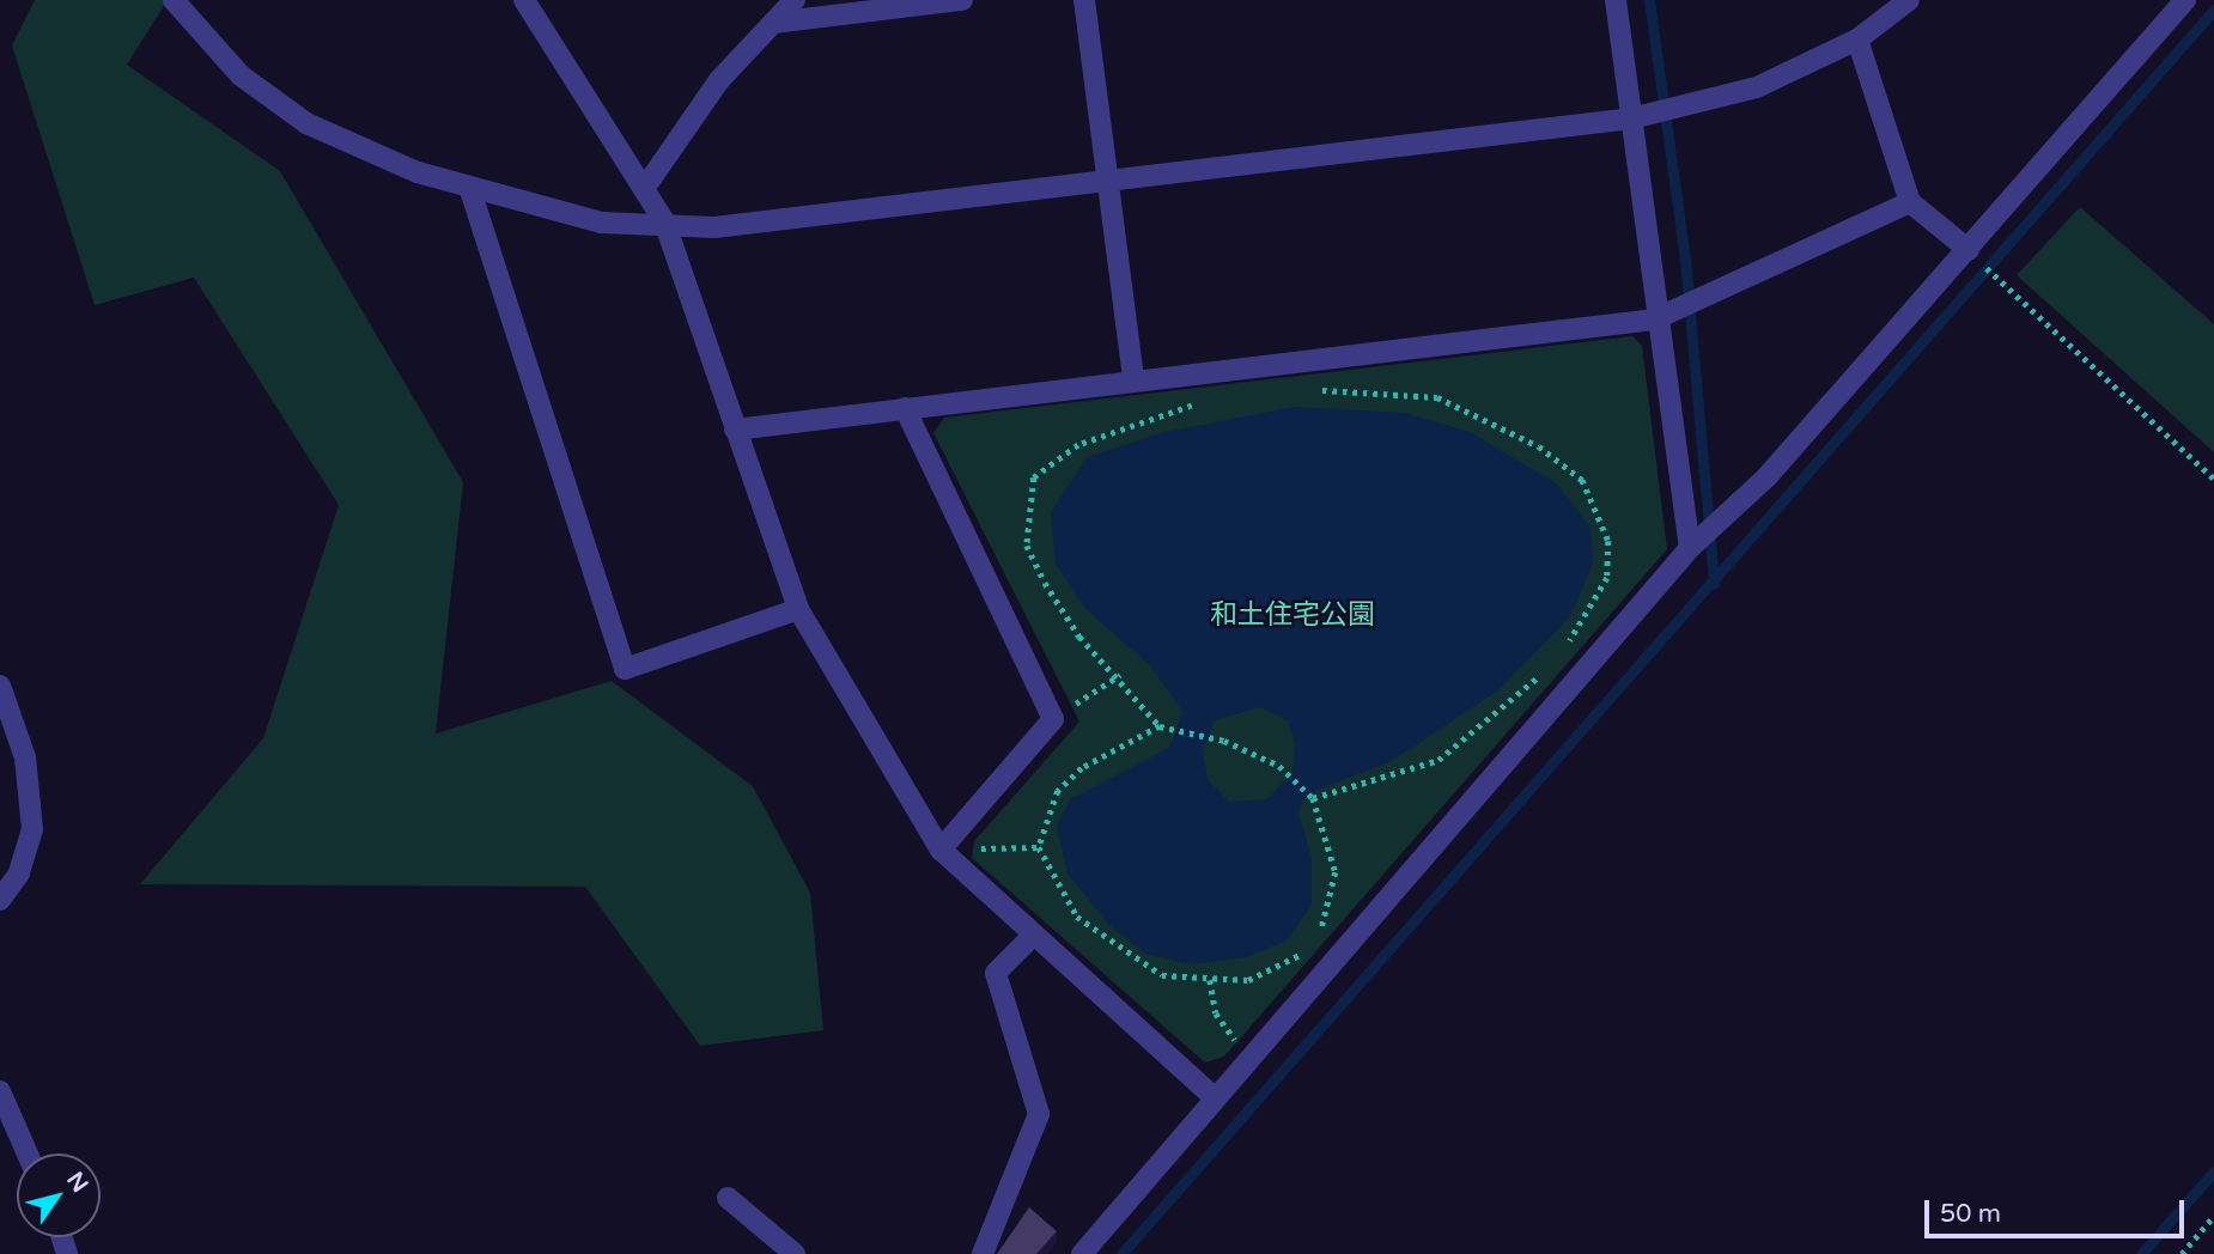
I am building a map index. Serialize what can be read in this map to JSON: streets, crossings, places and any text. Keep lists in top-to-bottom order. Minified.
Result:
{"parks":["和土住宅公園"],"scale_bar":"50 m","north":"top right"}
